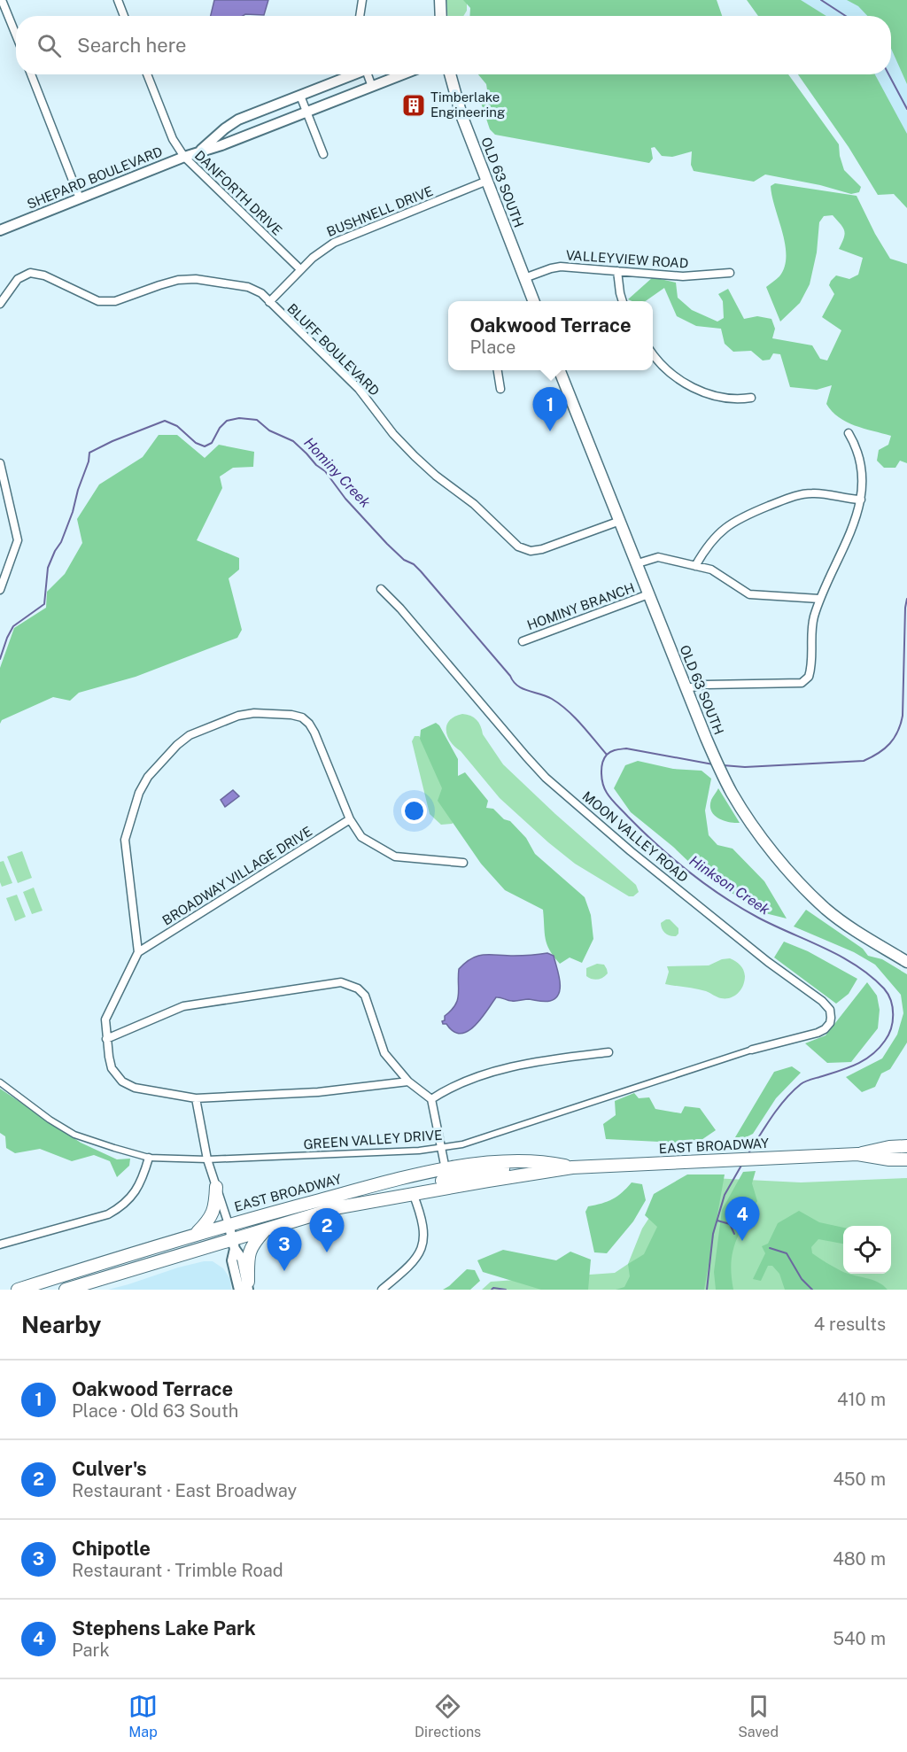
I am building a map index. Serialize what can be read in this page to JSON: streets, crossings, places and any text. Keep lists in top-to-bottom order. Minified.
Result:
{"streets":{"main road":["OLD 63 SOUTH","EAST BROADWAY"],"street":["SHEPARD BOULEVARD","DANFORTH DRIVE","BUSHNELL DRIVE","VALLEYVIEW ROAD","BLUFF BOULEVARD","HOMINY BRANCH","MOON VALLEY ROAD","BROADWAY VILLAGE DRIVE","GREEN VALLEY DRIVE"]},"crossings":[["SHEPARD BOULEVARD","DANFORTH DRIVE"],["OLD 63 SOUTH","BUSHNELL DRIVE"],["OLD 63 SOUTH","VALLEYVIEW ROAD"],["OLD 63 SOUTH","BLUFF BOULEVARD"],["OLD 63 SOUTH","HOMINY BRANCH"],["DANFORTH DRIVE","BUSHNELL DRIVE"],["BUSHNELL DRIVE","BLUFF BOULEVARD"],["MOON VALLEY ROAD","GREEN VALLEY DRIVE"]],"water":["Hominy Creek","Hinkson Creek"],"places":{"building":["Timberlake Engineering"]},"page":{"search":"Search here","popup":["Oakwood Terrace","Place"],"pins":["1","4","2","3"],"heading":["Nearby","4 results"],"list":[{"mark":"1","name":"Oakwood Terrace","note":"Place · Old 63 South","value":"410 m"},{"mark":"2","name":"Culver's","note":"Restaurant · East Broadway","value":"450 m"},{"mark":"3","name":"Chipotle","note":"Restaurant · Trimble Road","value":"480 m"},{"mark":"4","name":"Stephens Lake Park","note":"Park","value":"540 m"}],"nav":["Map","Directions","Saved"]}}
